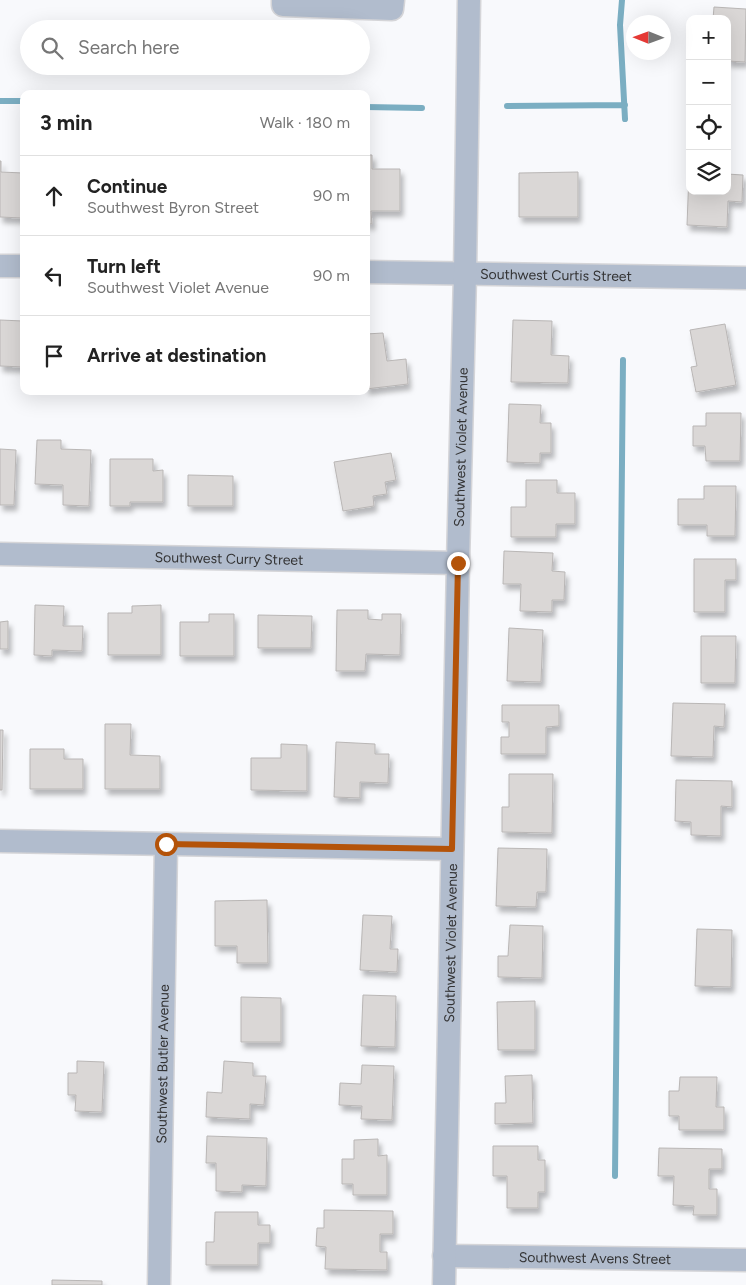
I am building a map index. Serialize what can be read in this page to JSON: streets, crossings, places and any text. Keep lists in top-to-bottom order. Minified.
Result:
{"streets":{"street":["Southwest Curtis Street","Southwest Violet Avenue","Southwest Curry Street","Southwest Butler Avenue","Southwest Avens Street"]},"crossings":[["Southwest Curtis Street","Southwest Violet Avenue"],["Southwest Violet Avenue","Southwest Curry Street"],["Southwest Violet Avenue","Southwest Avens Street"]],"north":"left","page":{"map_buttons":["+","−"],"search":"Search here","heading":["3 min","Walk · 180 m"],"list":[["Continue","Southwest Byron Street","90 m"],["Turn left","Southwest Violet Avenue","90 m"],"Arrive at destination"]}}
